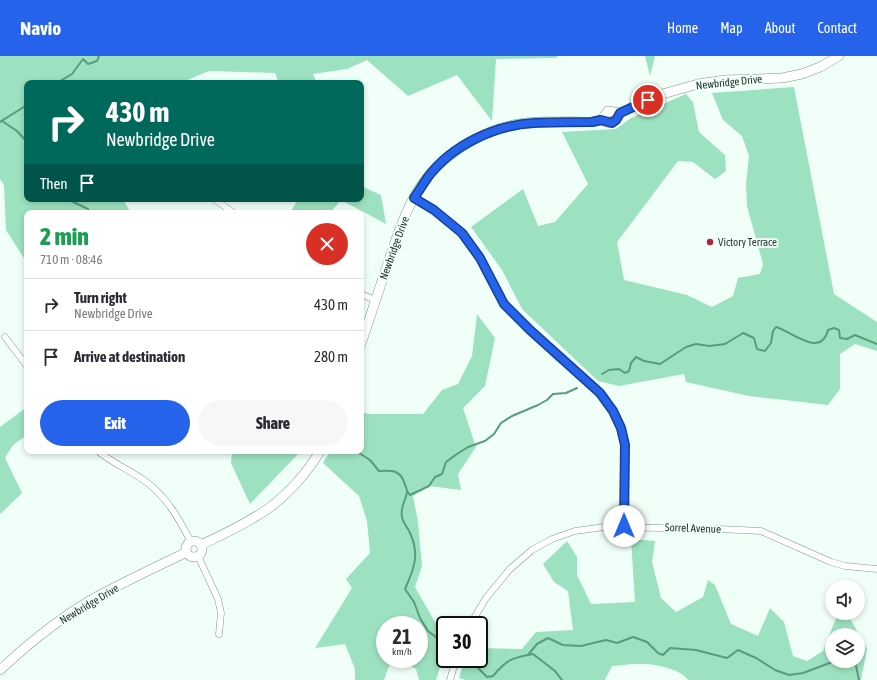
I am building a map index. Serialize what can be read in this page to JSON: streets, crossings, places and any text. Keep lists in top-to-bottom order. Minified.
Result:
{"streets":{"street":["Newbridge Drive","Sorrel Avenue"]},"places":["Victory Terrace"],"page":{"header":"Navio","nav":["Home","Map","About","Contact"],"turn":["430 m","Newbridge Drive"],"then":"Then","heading":["2 min","710 m · 08:46"],"list":[{"name":"Turn right","note":"Newbridge Drive","value":"430 m"},{"name":"Arrive at destination","value":"280 m"}],"buttons":["Exit","Share"],"speed":"21 km/h","limit":"30"}}
